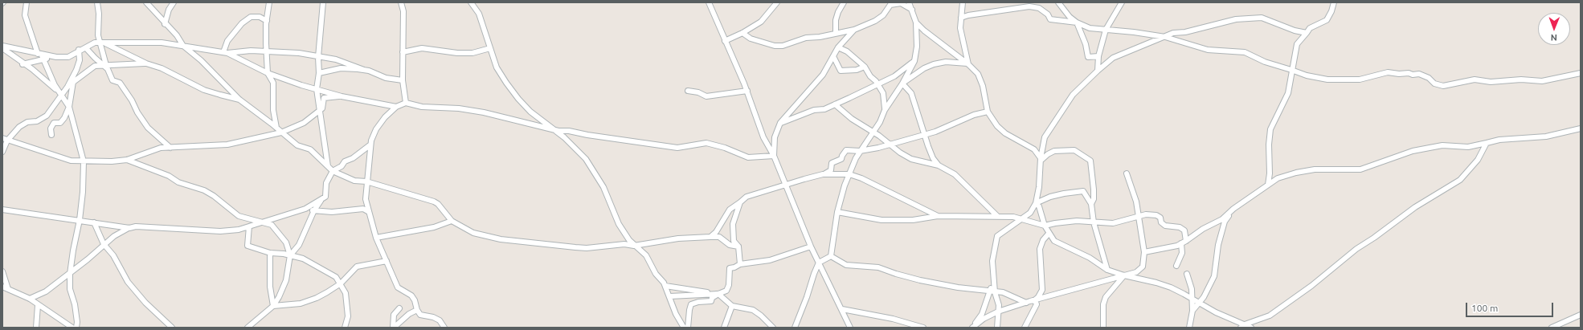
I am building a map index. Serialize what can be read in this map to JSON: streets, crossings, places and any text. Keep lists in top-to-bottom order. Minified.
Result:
{"scale_bar":"100 m","north":"bottom"}
